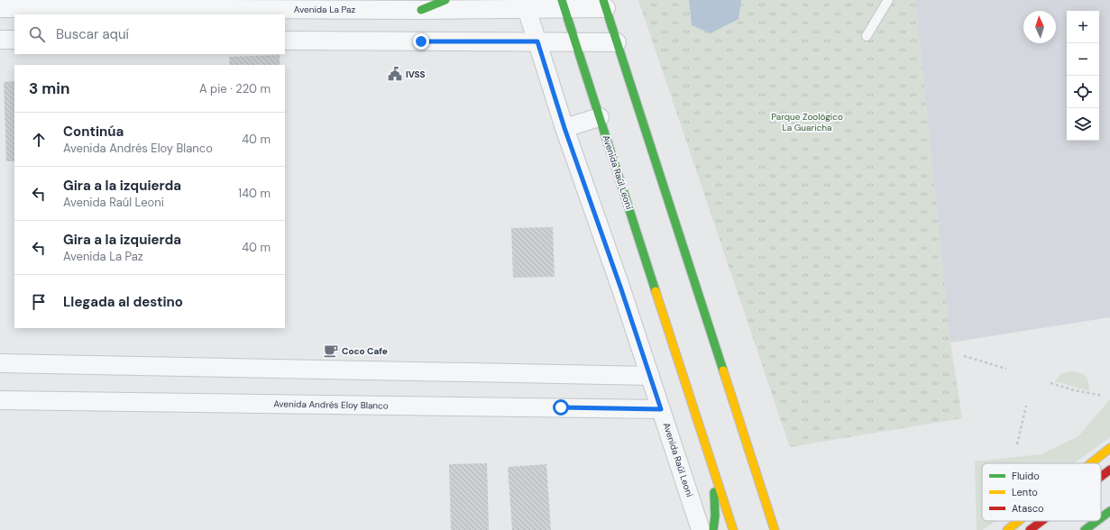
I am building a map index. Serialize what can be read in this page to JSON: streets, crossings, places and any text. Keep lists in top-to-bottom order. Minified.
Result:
{"streets":{"highway":["Avenida Raúl Leoni"],"street":["Avenida La Paz","Avenida Andrés Eloy Blanco"]},"crossings":[["Avenida La Paz","Avenida Raúl Leoni"],["Avenida Raúl Leoni","Avenida Andrés Eloy Blanco"]],"parks":["Parque Zoológico La Guaricha"],"places":{"public building":["IVSS"],"cafe":["Coco Cafe"]},"legend":["Fluido","Lento","Atasco"],"north":"top","page":{"map_buttons":["+","−"],"search":"Buscar aquí","heading":["3 min","A pie · 220 m"],"list":[["Continúa","Avenida Andrés Eloy Blanco","40 m"],["Gira a la izquierda","Avenida Raúl Leoni","140 m"],["Gira a la izquierda","Avenida La Paz","40 m"],"Llegada al destino"]}}
